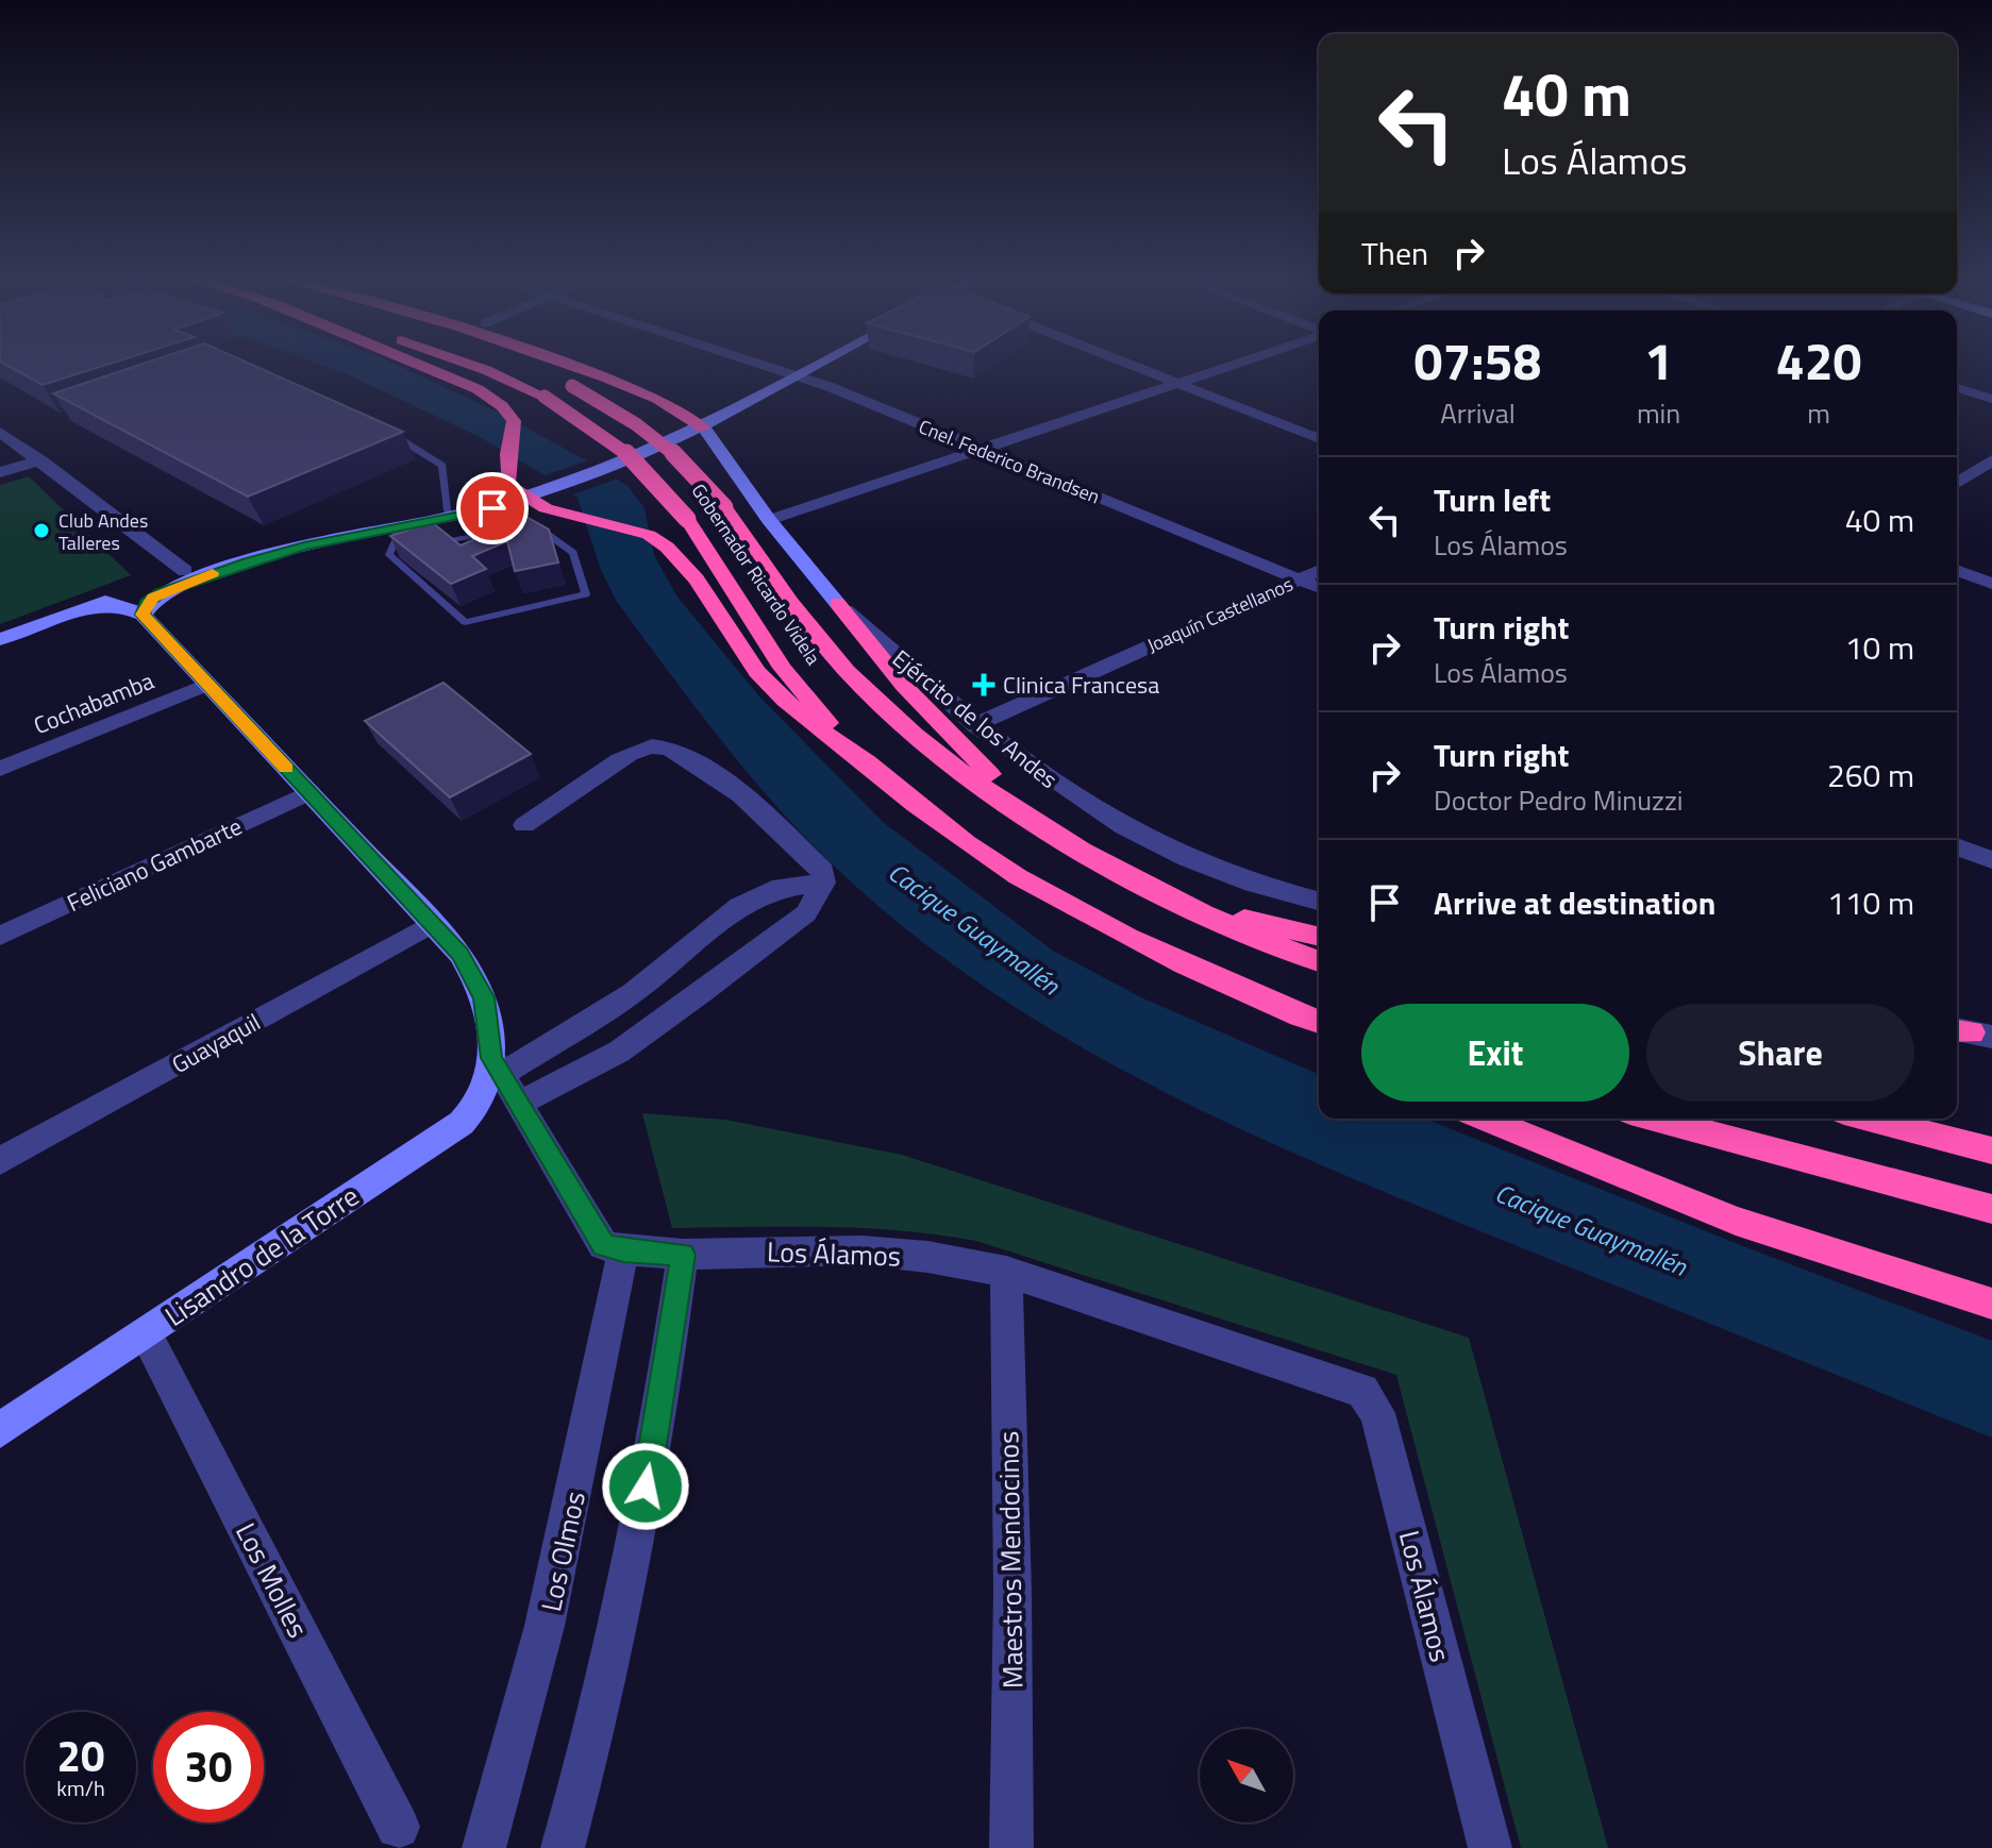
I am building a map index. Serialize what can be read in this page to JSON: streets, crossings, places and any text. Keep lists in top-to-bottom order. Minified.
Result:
{"streets":{"highway":["Gobernador Ricardo Videla"],"street":["Cnel. Federico Brandsen","Joaquín Castellanos","Cochabamba","Ejército de los Andes","Feliciano Gambarte","Guayaquil","Los Álamos","Lisandro de la Torre","Los Olmos","Maestros Mendocinos","Los Molles"]},"crossings":[["Cnel. Federico Brandsen","Joaquín Castellanos"],["Joaquín Castellanos","Ejército de los Andes"],["Los Álamos","Los Olmos"],["Los Álamos","Maestros Mendocinos"],["Lisandro de la Torre","Los Molles"]],"water":["Cacique Guaymallén"],"places":{"other":["Club Andes Talleres"],"health":["Clinica Francesa"]},"north":"top left","page":{"turn":["40 m","Los Álamos"],"then":"Then","eta":["07:58","Arrival","1","min","420","m"],"list":[{"name":"Turn left","note":"Los Álamos","value":"40 m"},{"name":"Turn right","note":"Los Álamos","value":"10 m"},{"name":"Turn right","note":"Doctor Pedro Minuzzi","value":"260 m"},{"name":"Arrive at destination","value":"110 m"}],"buttons":["Exit","Share"],"speed":"20 km/h","limit":"30"}}
